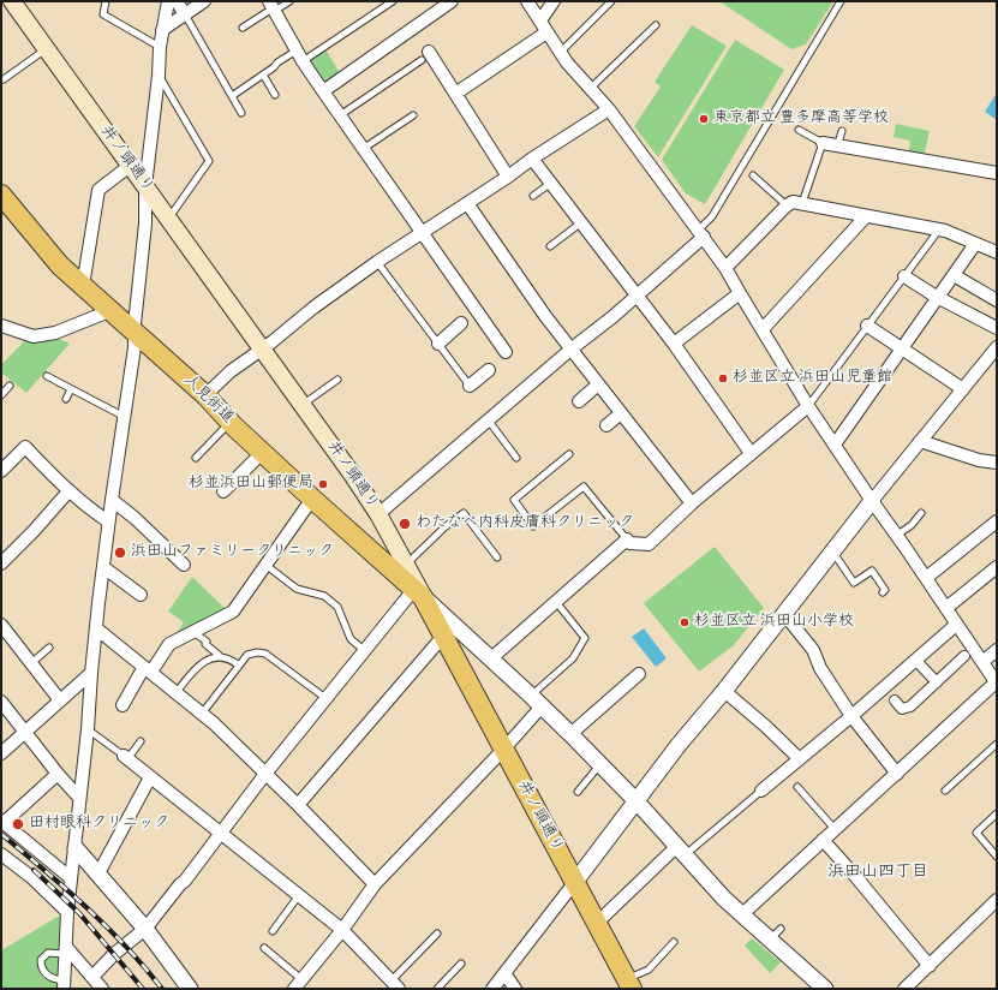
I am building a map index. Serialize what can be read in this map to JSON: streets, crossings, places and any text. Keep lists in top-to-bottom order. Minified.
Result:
{"streets":{"main road":["井ノ頭通り","人見街道"]},"crossings":[["井ノ頭通り","人見街道"]],"districts":["浜田山四丁目"],"places":["東京都立 豊多摩高等学校","杉並区立 浜田山児童館","杉並浜田山郵便局","わたなべ内科皮膚科クリニック","浜田山ファミリークリニック","杉並区立 浜田山小学校","田村眼科クリニック"]}
